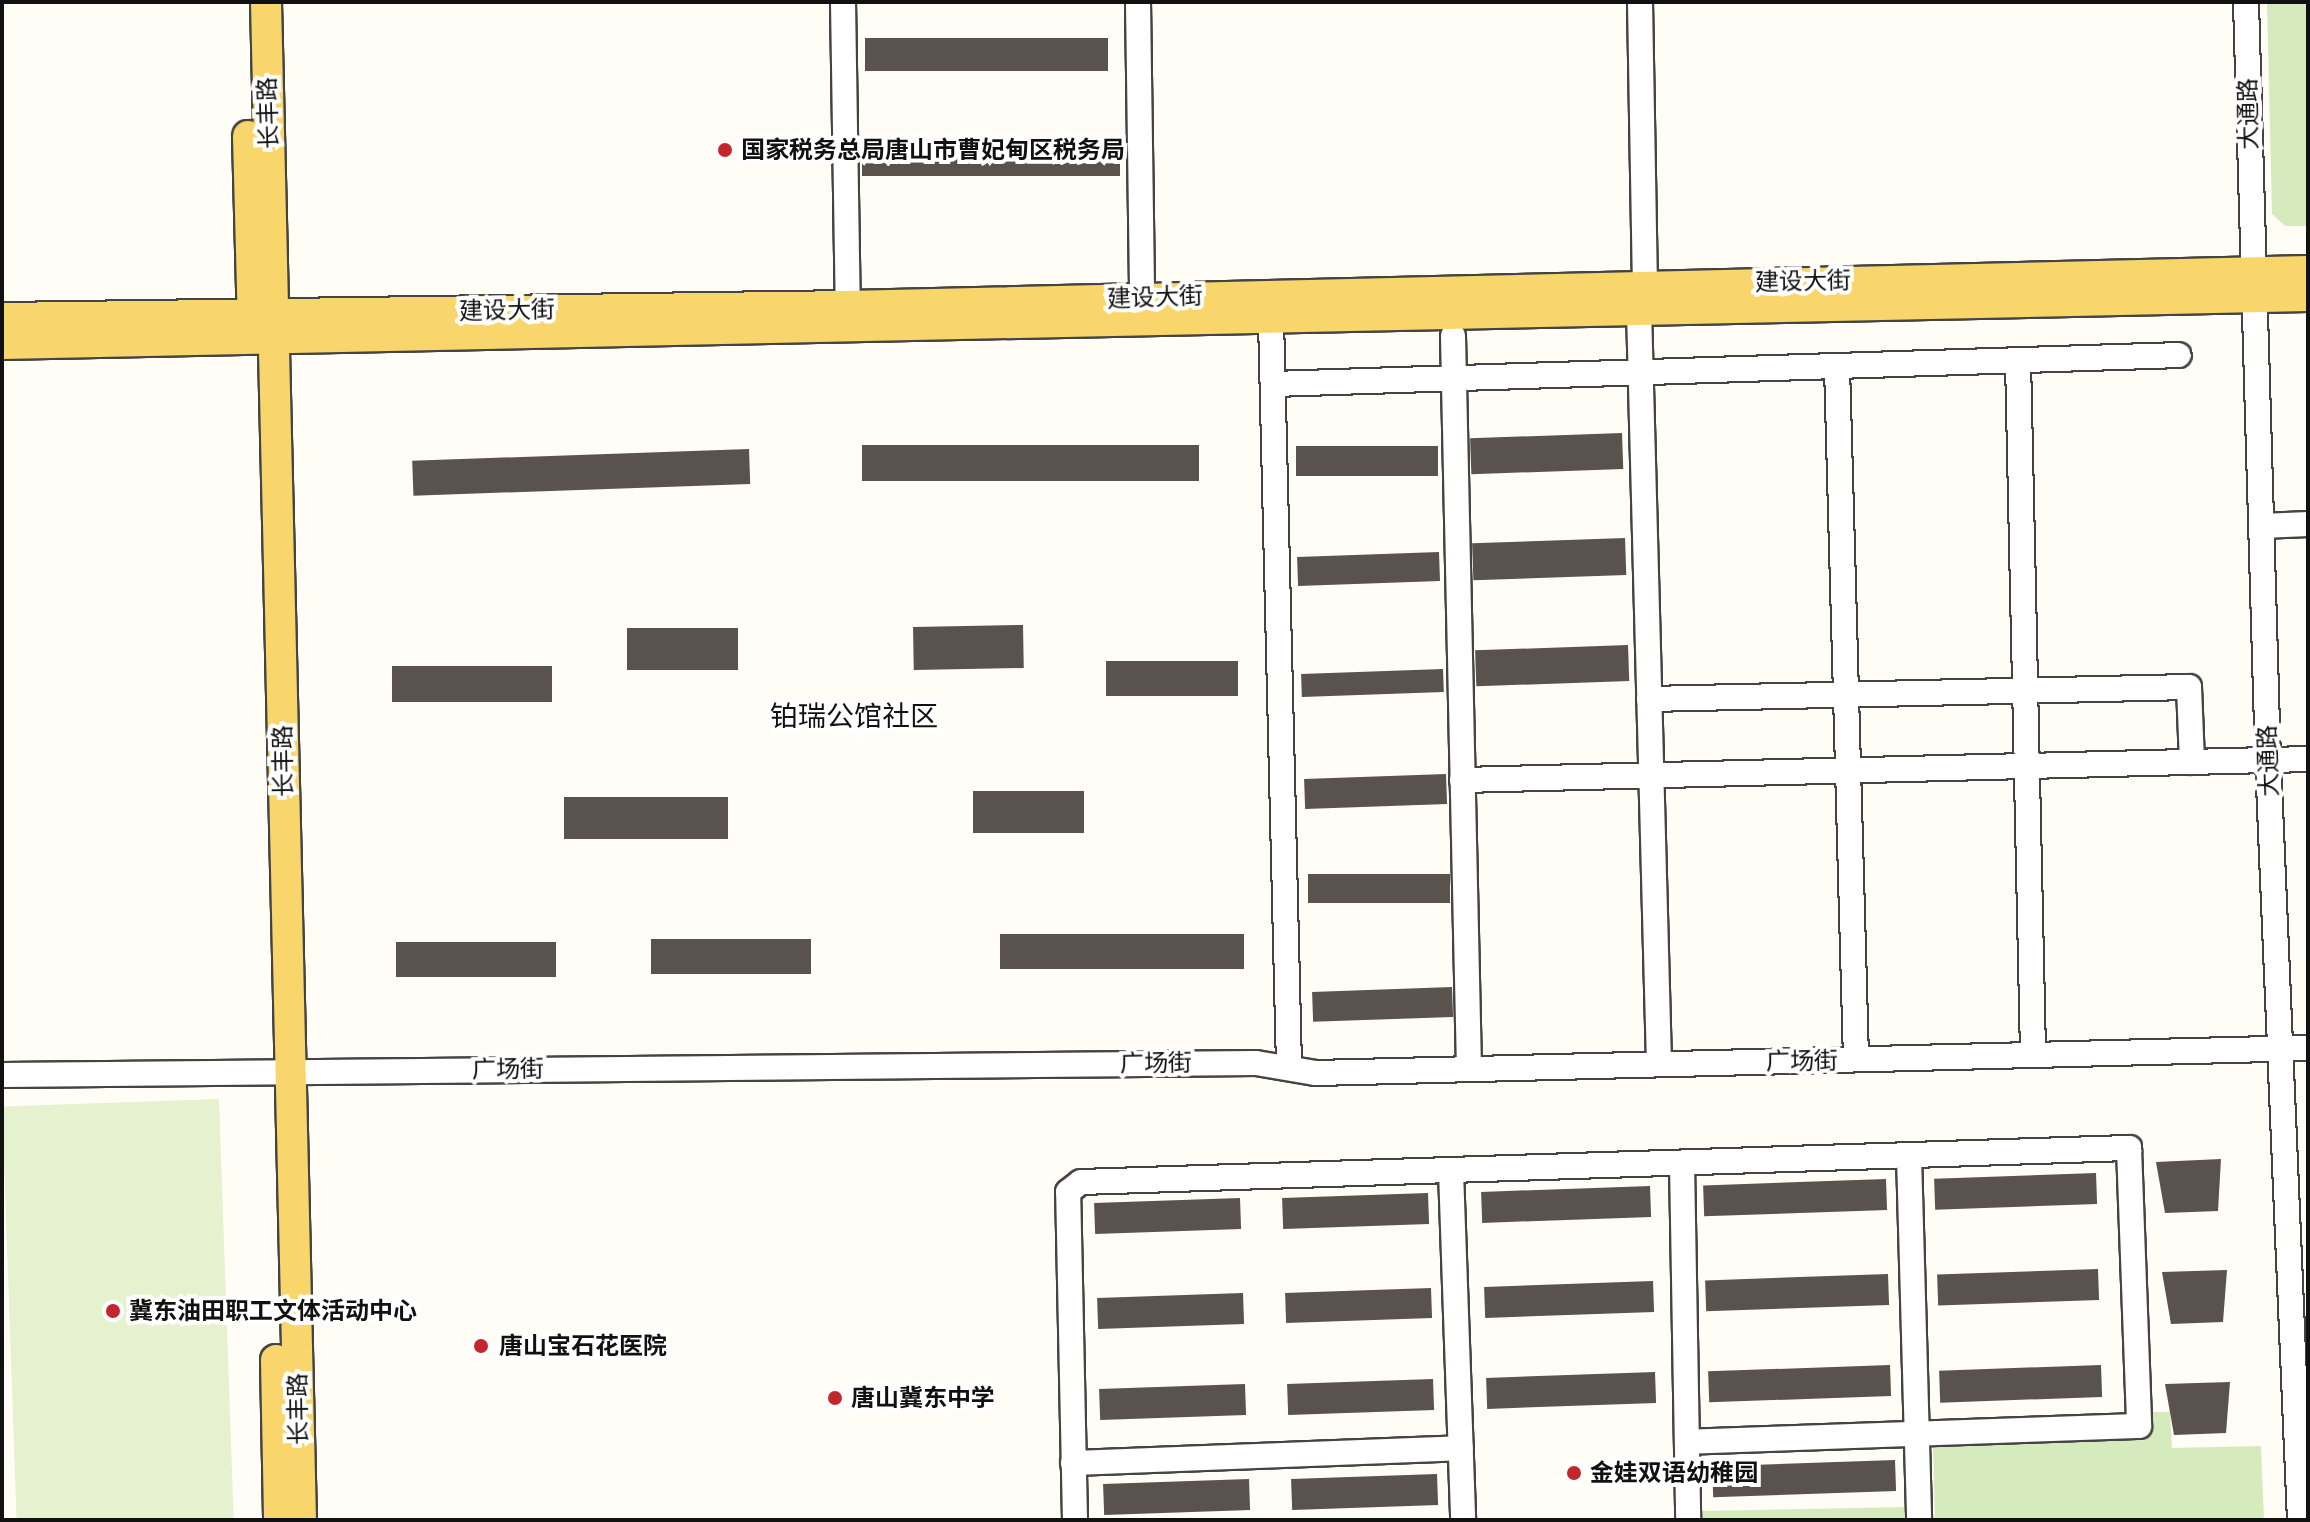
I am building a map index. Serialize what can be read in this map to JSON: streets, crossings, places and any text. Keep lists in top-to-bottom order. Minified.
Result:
{"streets":{"main road":["长丰路","建设大街"],"street":["大通路","广场街"]},"crossings":[["长丰路","建设大街"],["长丰路","广场街"],["大通路","建设大街"],["大通路","广场街"]],"districts":["铂瑞公馆社区"],"places":["国家税务总局唐山市曹妃甸区税务局","冀东油田职工文体活动中心","唐山宝石花医院","唐山冀东中学","金娃双语幼稚园"]}
